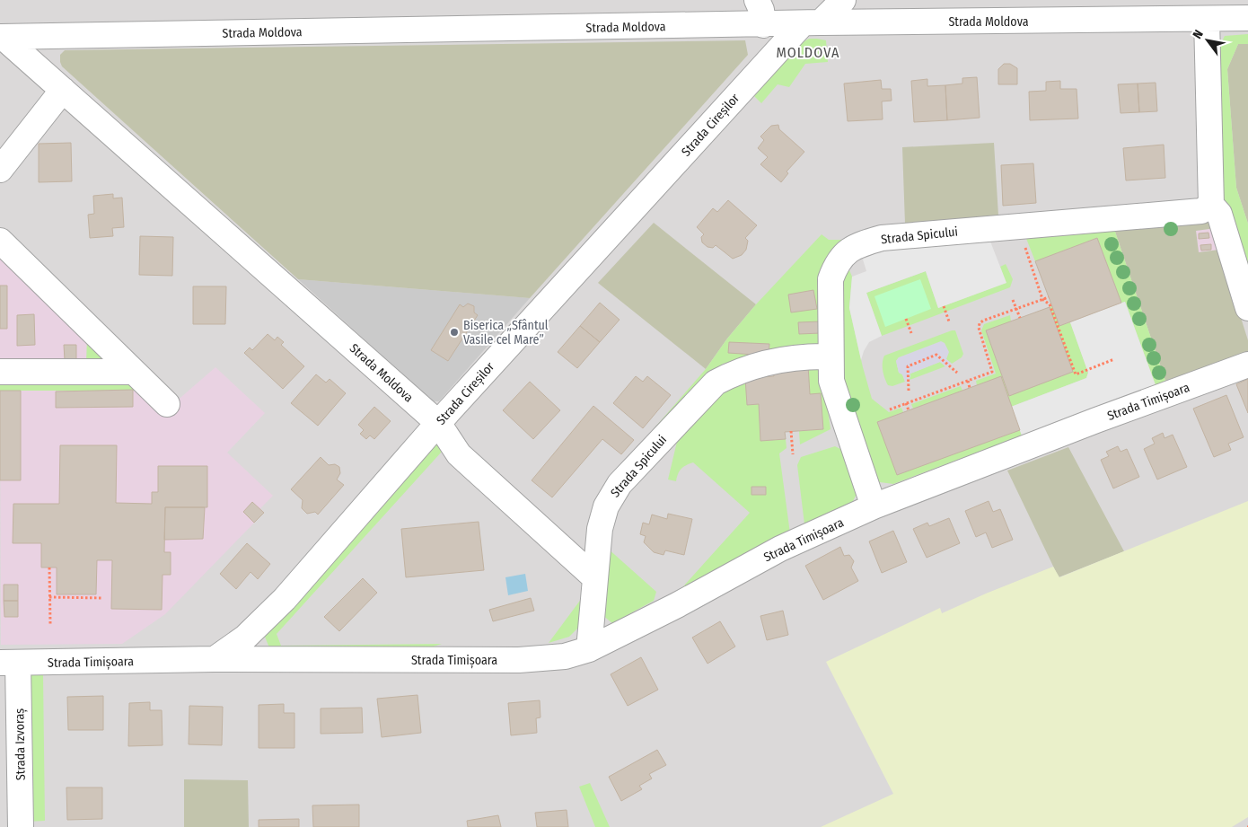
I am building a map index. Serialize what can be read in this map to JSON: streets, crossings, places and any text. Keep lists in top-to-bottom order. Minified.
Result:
{"streets":{"street":["Strada Moldova","Strada Cireșilor","Strada Spicului","Strada Timișoara","Strada Izvoraș"]},"crossings":[["Strada Moldova","Strada Cireșilor"],["Strada Moldova","Strada Spicului"],["Strada Cireșilor","Strada Timișoara"],["Strada Spicului","Strada Timișoara"],["Strada Timișoara","Strada Izvoraș"]],"districts":["MOLDOVA"],"places":["Biserica „Sfântul Vasile cel Mare”"],"north":"top left"}
